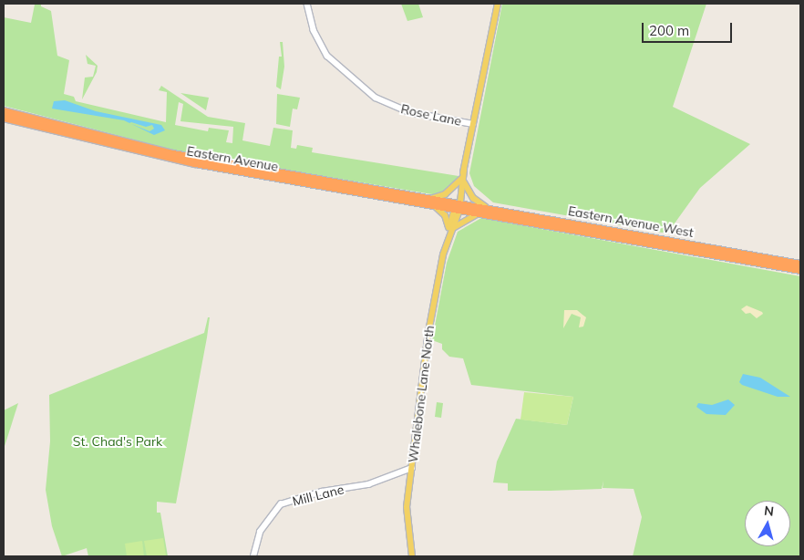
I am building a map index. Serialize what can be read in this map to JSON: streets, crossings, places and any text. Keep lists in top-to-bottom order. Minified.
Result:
{"streets":{"highway":["Eastern Avenue","Eastern Avenue West"],"main road":["Whalebone Lane North"],"street":["Rose Lane","Mill Lane"]},"crossings":[["Rose Lane","Whalebone Lane North"],["Eastern Avenue","Eastern Avenue West"],["Eastern Avenue","Whalebone Lane North"],["Eastern Avenue West","Whalebone Lane North"],["Whalebone Lane North","Mill Lane"]],"parks":["St. Chad's Park"],"scale_bar":"200 m","north":"top"}
